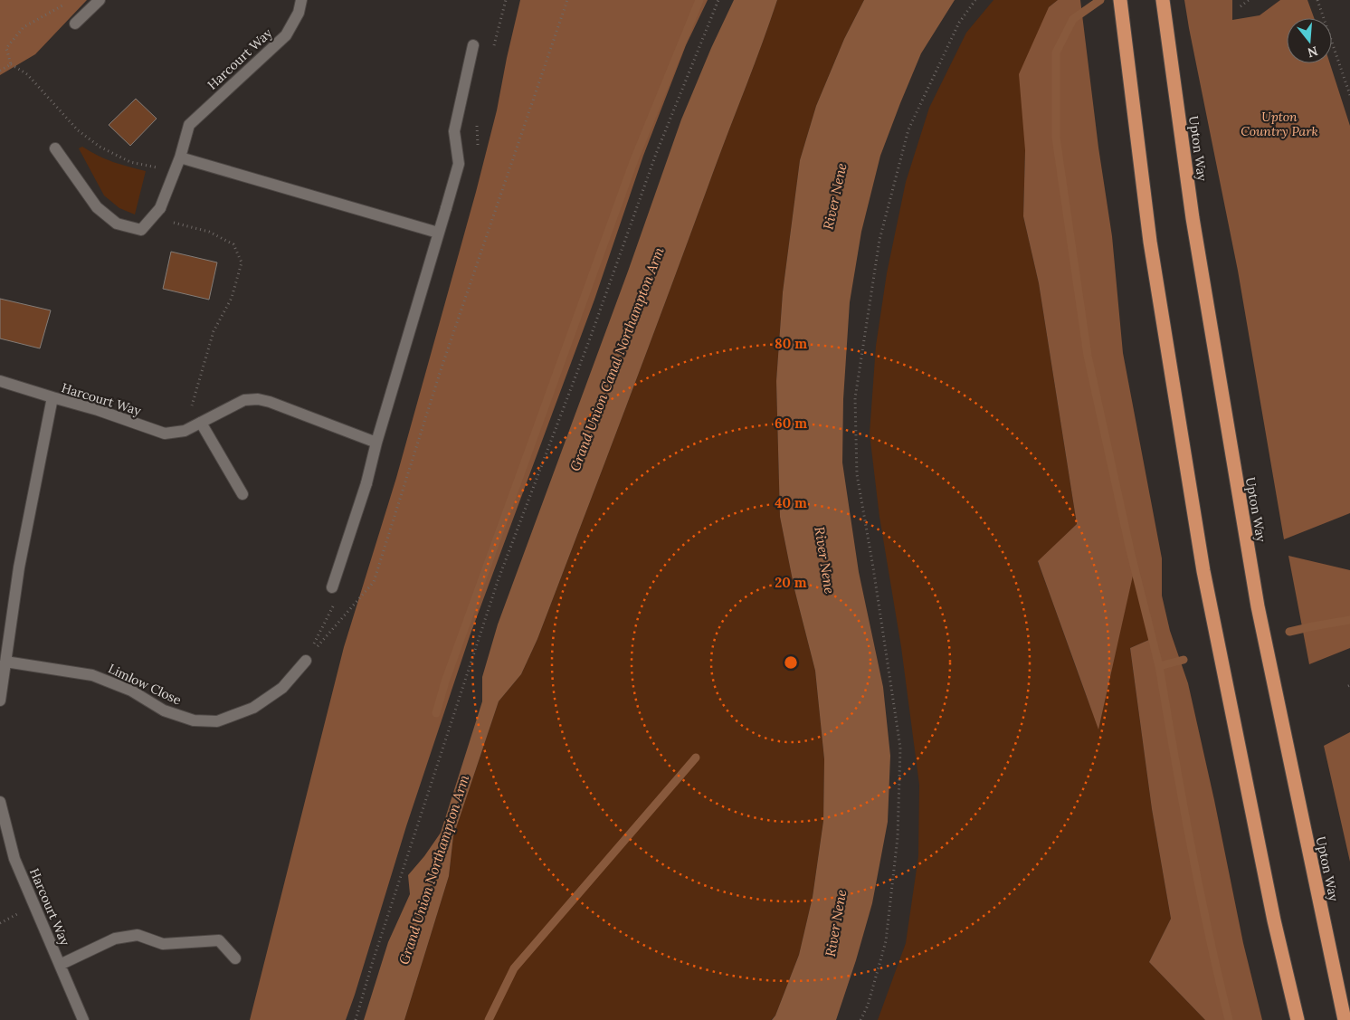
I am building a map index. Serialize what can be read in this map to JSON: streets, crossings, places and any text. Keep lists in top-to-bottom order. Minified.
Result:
{"streets":{"highway":["Upton Way"],"street":["Harcourt Way","Limlow Close"]},"crossings":[["Harcourt Way","Limlow Close"]],"water":["River Nene","Grand Union Canal Northampton Arm","Grand Union Northampton Arm"],"parks":["Upton Country Park"],"north":"bottom","rings":["80 m","60 m","40 m","20 m"]}
